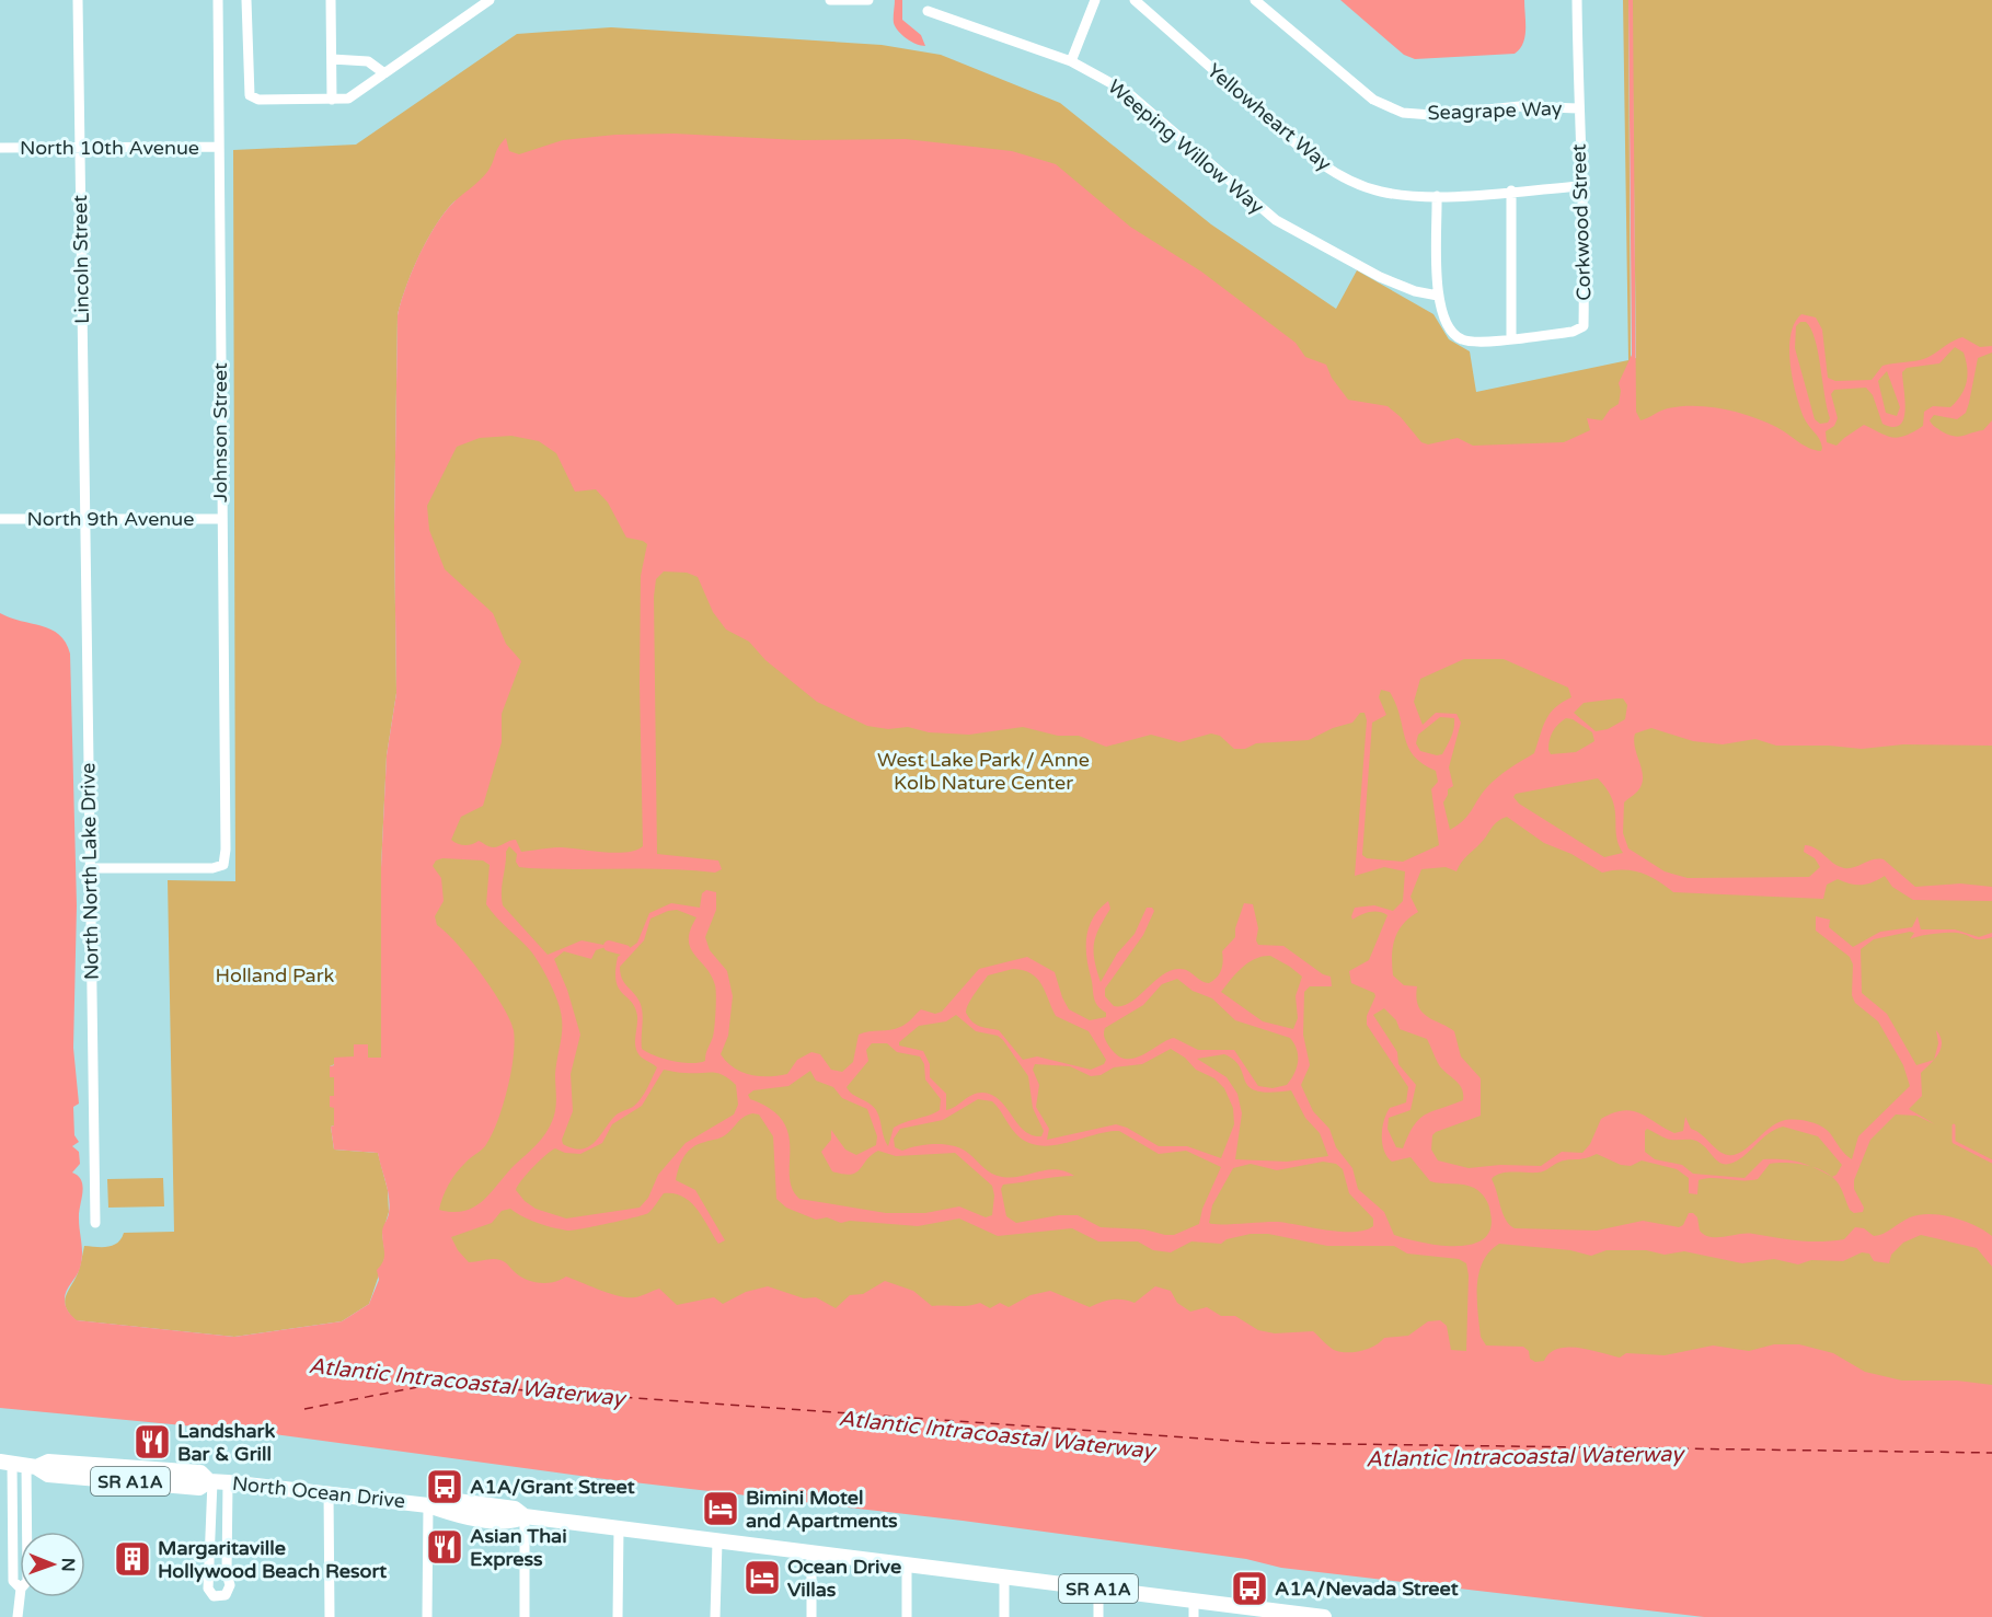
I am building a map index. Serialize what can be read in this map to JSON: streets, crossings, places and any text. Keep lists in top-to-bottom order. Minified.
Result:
{"streets":{"main road":["SR A1A","North Ocean Drive"],"street":["Seagrape Way","Yellowheart Way","Weeping Willow Way","North 10th Avenue","Corkwood Street","Lincoln Street","Johnson Street","North 9th Avenue","North North Lake Drive"]},"crossings":[["Seagrape Way","Corkwood Street"],["Yellowheart Way","Corkwood Street"],["North 10th Avenue","Lincoln Street"],["North 10th Avenue","Johnson Street"],["Lincoln Street","North 9th Avenue"],["Lincoln Street","North North Lake Drive"],["Johnson Street","North 9th Avenue"],["Johnson Street","North North Lake Drive"],["North 9th Avenue","North North Lake Drive"]],"water":["Atlantic Intracoastal Waterway"],"parks":["West Lake Park / Anne Kolb Nature Center","Holland Park"],"places":{"restaurant":["Landshark Bar & Grill","Asian Thai Express"],"bus stop":["A1A/Grant Street","A1A/Nevada Street"],"hotel":["Bimini Motel and Apartments","Ocean Drive Villas"],"building":["Margaritaville Hollywood Beach Resort"]},"north":"right"}
